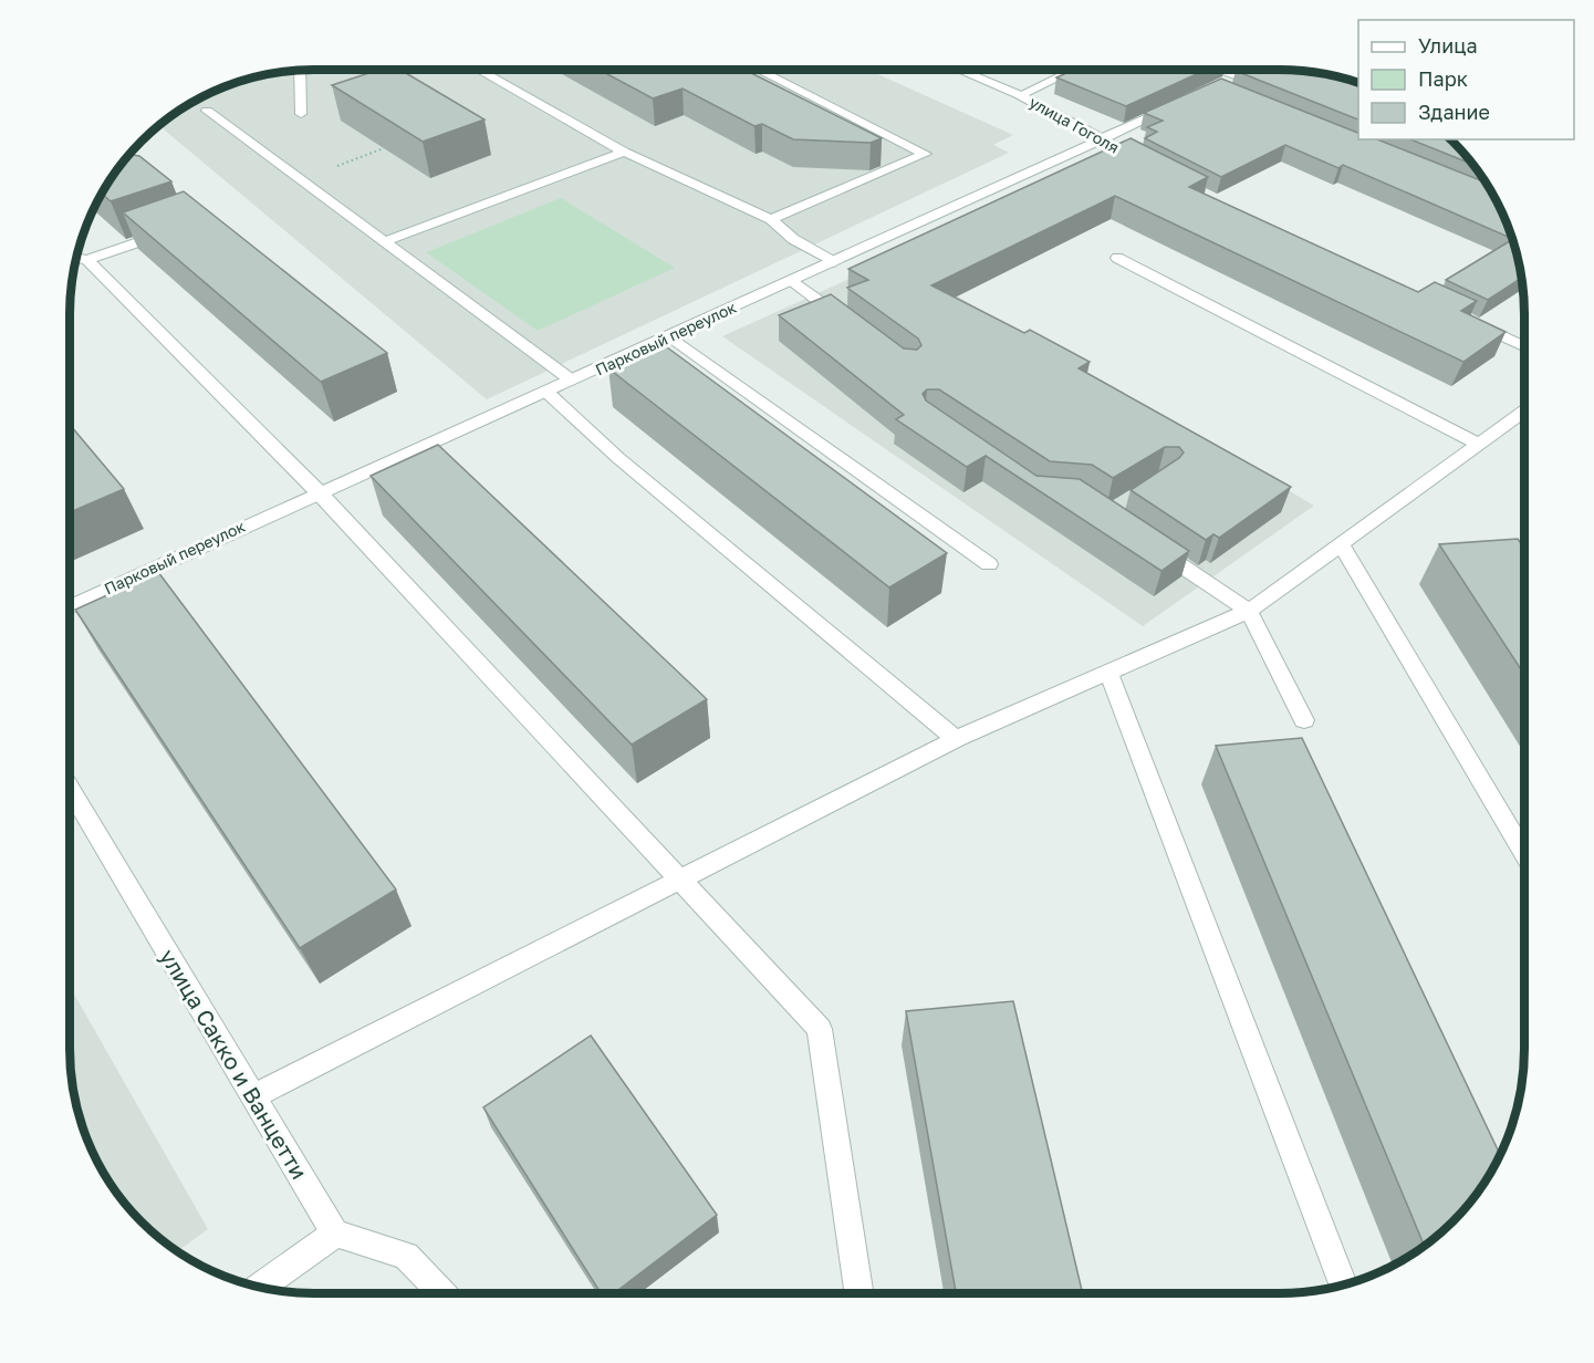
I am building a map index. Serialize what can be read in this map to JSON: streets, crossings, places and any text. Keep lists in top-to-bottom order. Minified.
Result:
{"streets":{"street":["улица Гоголя","Парковый переулок","улица Сакко и Ванцетти"]},"crossings":[["улица Гоголя","Парковый переулок"]],"legend":["Улица","Парк","Здание"]}
